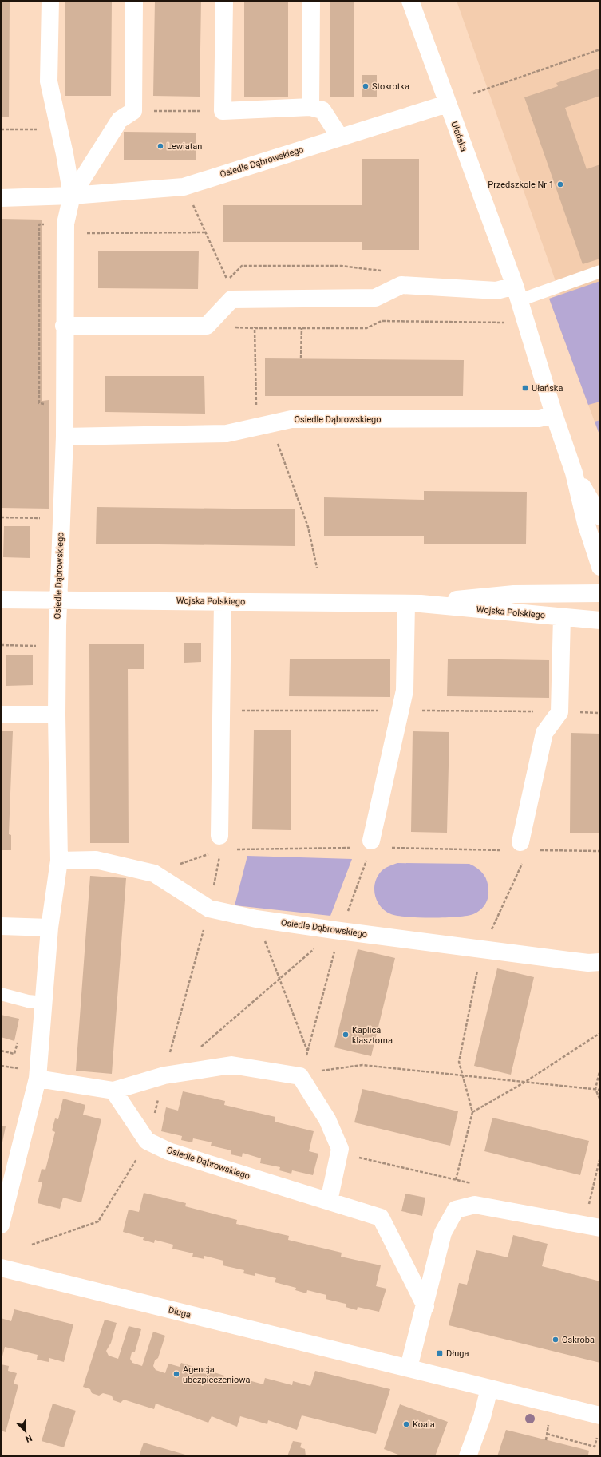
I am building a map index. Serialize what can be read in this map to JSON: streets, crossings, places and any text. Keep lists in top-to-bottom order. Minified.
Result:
{"streets":{"street":["Ułańska","Osiedle Dąbrowskiego","Wojska Polskiego","Długa"]},"crossings":[["Ułańska","Osiedle Dąbrowskiego"],["Osiedle Dąbrowskiego","Wojska Polskiego"]],"places":{"other":["Stokrotka","Lewiatan","Przedszkole Nr 1","Kaplica klasztorna","Oskroba","Agencja ubezpieczeniowa","Koala"],"transit":["Ułańska","Długa"]},"north":"bottom right"}
